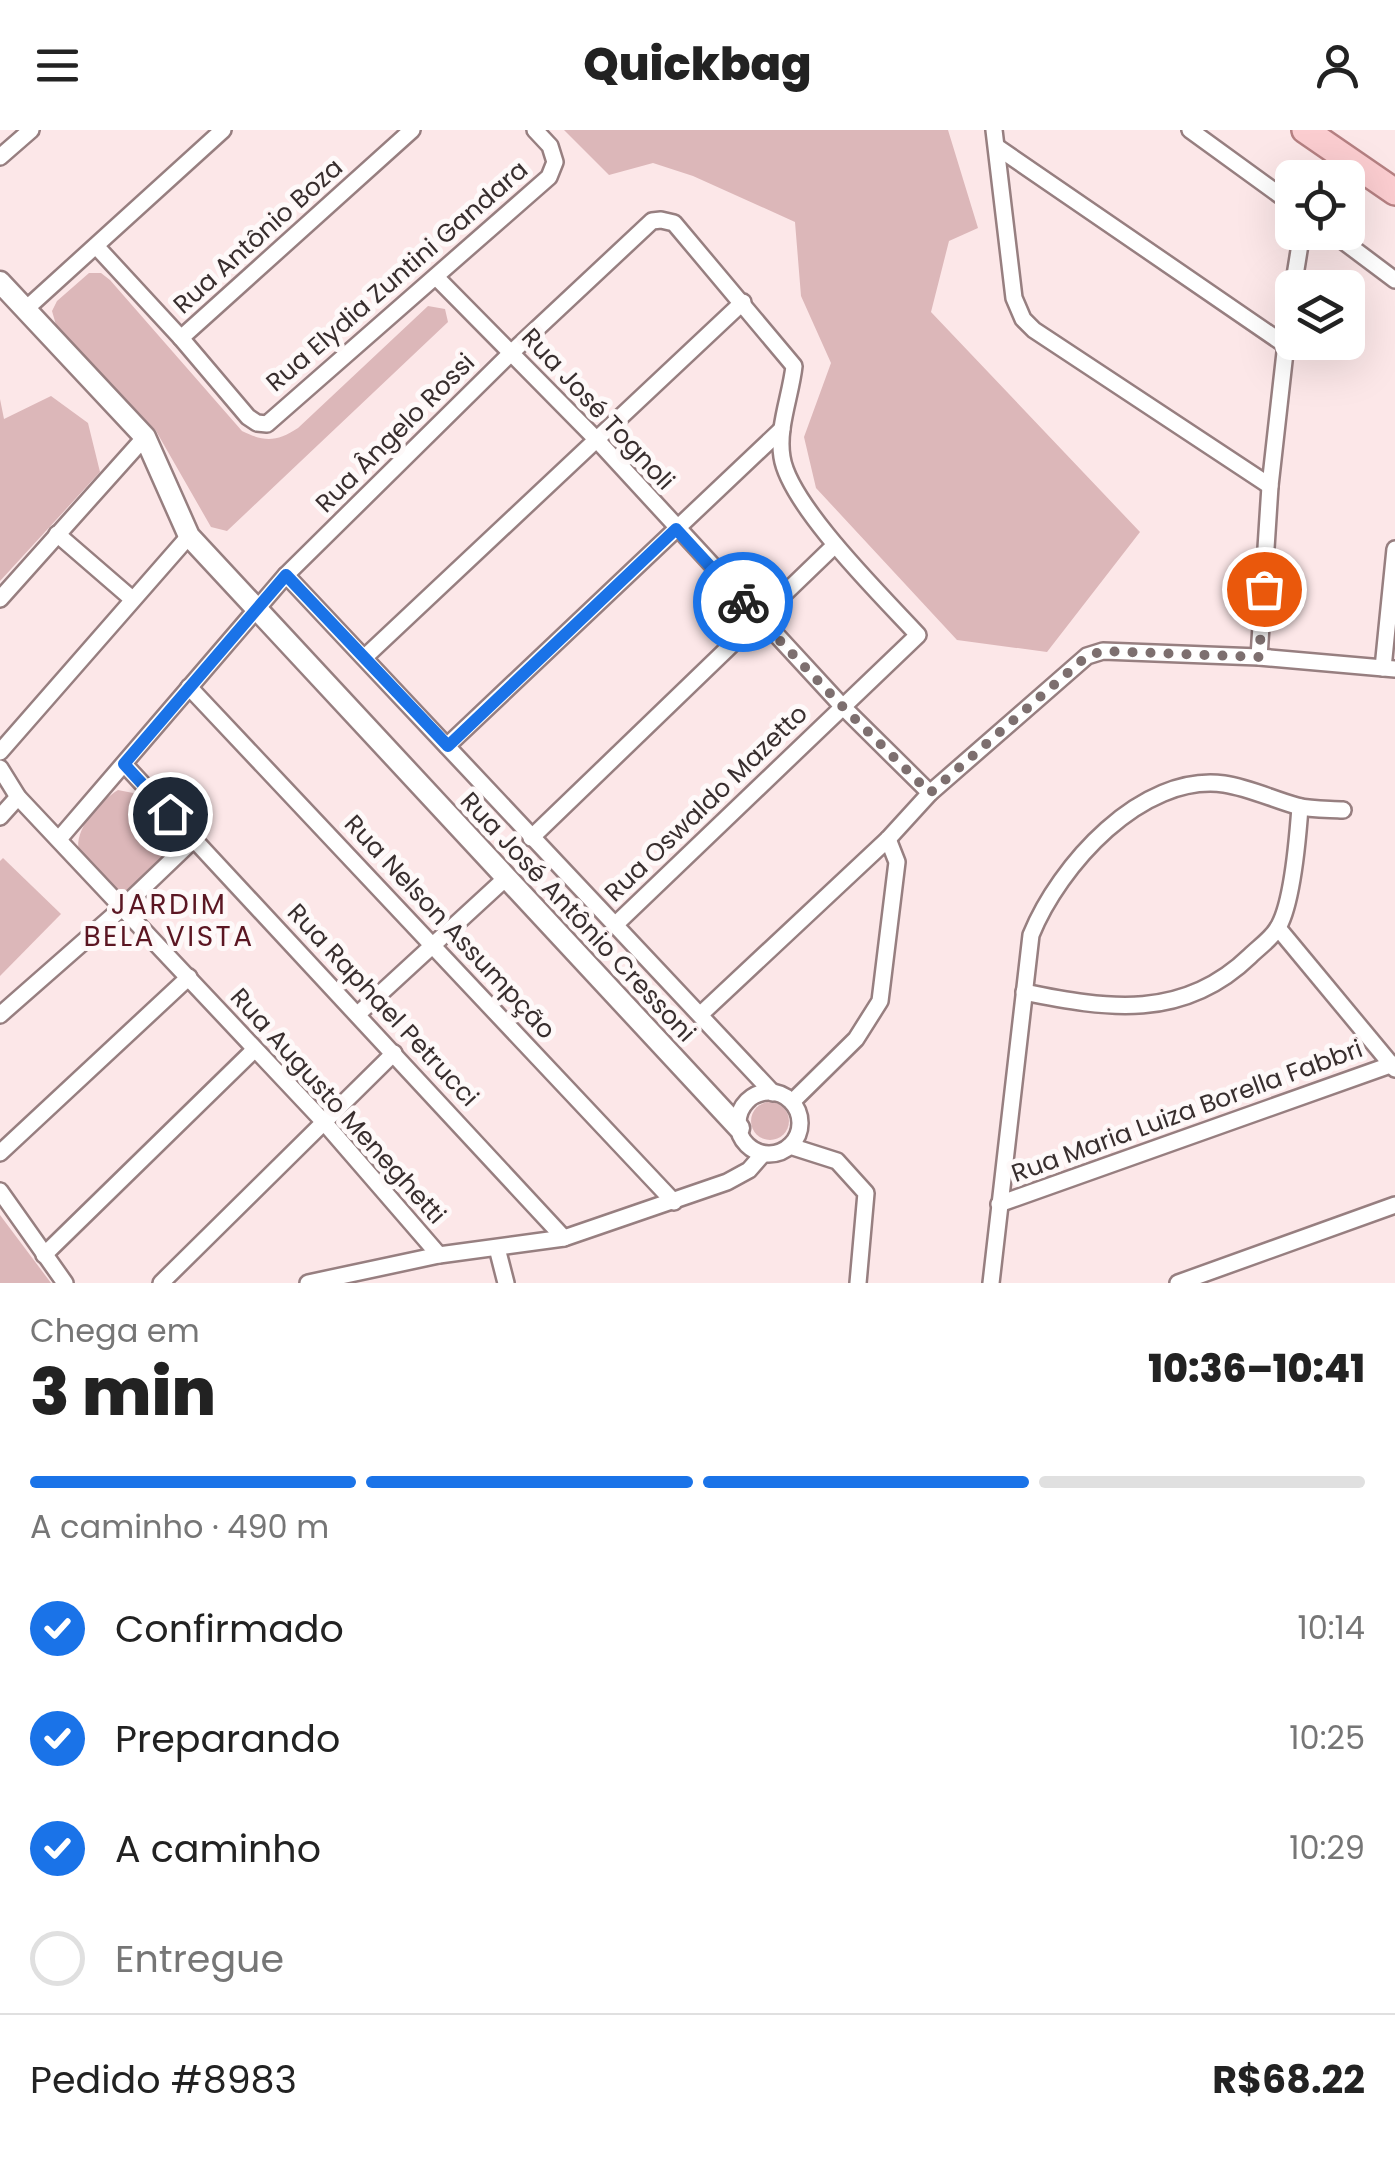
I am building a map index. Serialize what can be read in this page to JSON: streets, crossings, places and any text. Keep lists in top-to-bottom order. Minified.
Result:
{"streets":{"street":["Rua Antônio Boza","Rua Elydia Zuntini Gandara","Rua José Tognoli","Rua Ângelo Rossi","Rua Oswaldo Mazetto","Rua José Antônio Cressoni","Rua Nelson Assumpção","Rua Raphael Petrucci","Rua Augusto Meneghetti","Rua Maria Luiza Borella Fabbri"]},"crossings":[["Rua Antônio Boza","Rua Elydia Zuntini Gandara"],["Rua Elydia Zuntini Gandara","Rua José Tognoli"],["Rua José Tognoli","Rua Ângelo Rossi"],["Rua José Tognoli","Rua Oswaldo Mazetto"],["Rua Ângelo Rossi","Rua José Antônio Cressoni"],["Rua Ângelo Rossi","Rua Nelson Assumpção"],["Rua Ângelo Rossi","Rua Raphael Petrucci"],["Rua Ângelo Rossi","Rua Augusto Meneghetti"],["Rua Oswaldo Mazetto","Rua José Antônio Cressoni"]],"districts":["JARDIM BELA VISTA"],"page":{"header":"Quickbag","heading":["3 min","Chega em","10:36–10:41"],"panel":["Pedido #8983","R$68.22"],"bar":"A caminho · 490 m","list":[["Confirmado","10:14"],["Preparando","10:25"],["A caminho","10:29"],"Entregue"]}}
